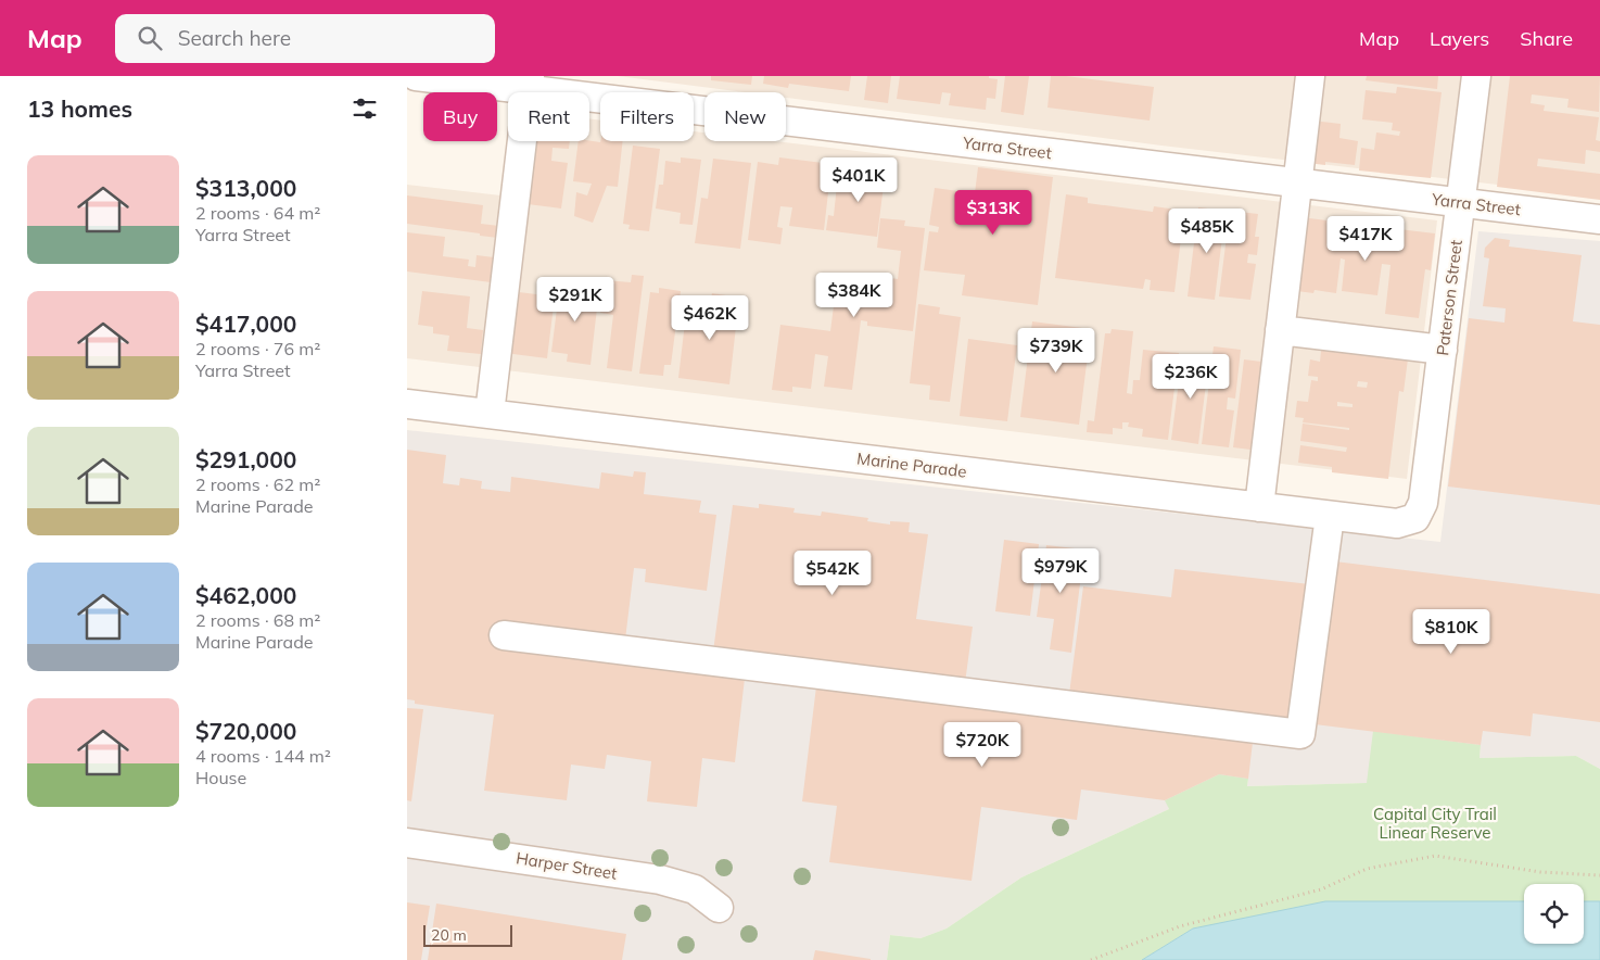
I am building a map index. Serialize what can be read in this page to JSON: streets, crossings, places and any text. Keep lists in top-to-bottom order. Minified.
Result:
{"streets":{"street":["Yarra Street","Paterson Street","Marine Parade","Harper Street"]},"crossings":[["Yarra Street","Paterson Street"],["Paterson Street","Marine Parade"]],"parks":["Capital City Trail Linear Reserve"],"scale_bar":"20 m","page":{"header":"Map","search":"Search here","nav":["Map","Layers","Share"],"heading":"13 homes","chip":["Buy","Rent","Filters","New"],"list":[{"name":"$313,000","note":"2 rooms · 64 m² · Yarra Street"},{"name":"$417,000","note":"2 rooms · 76 m² · Yarra Street"},{"name":"$291,000","note":"2 rooms · 62 m² · Marine Parade"},{"name":"$462,000","note":"2 rooms · 68 m² · Marine Parade"},{"name":"$720,000","note":"4 rooms · 144 m² · House"}],"price":["$401K","$313K","$485K","$417K","$384K","$291K","$462K","$739K","$236K","$979K","$542K","$810K","$720K"],"scale":"20 m"}}
